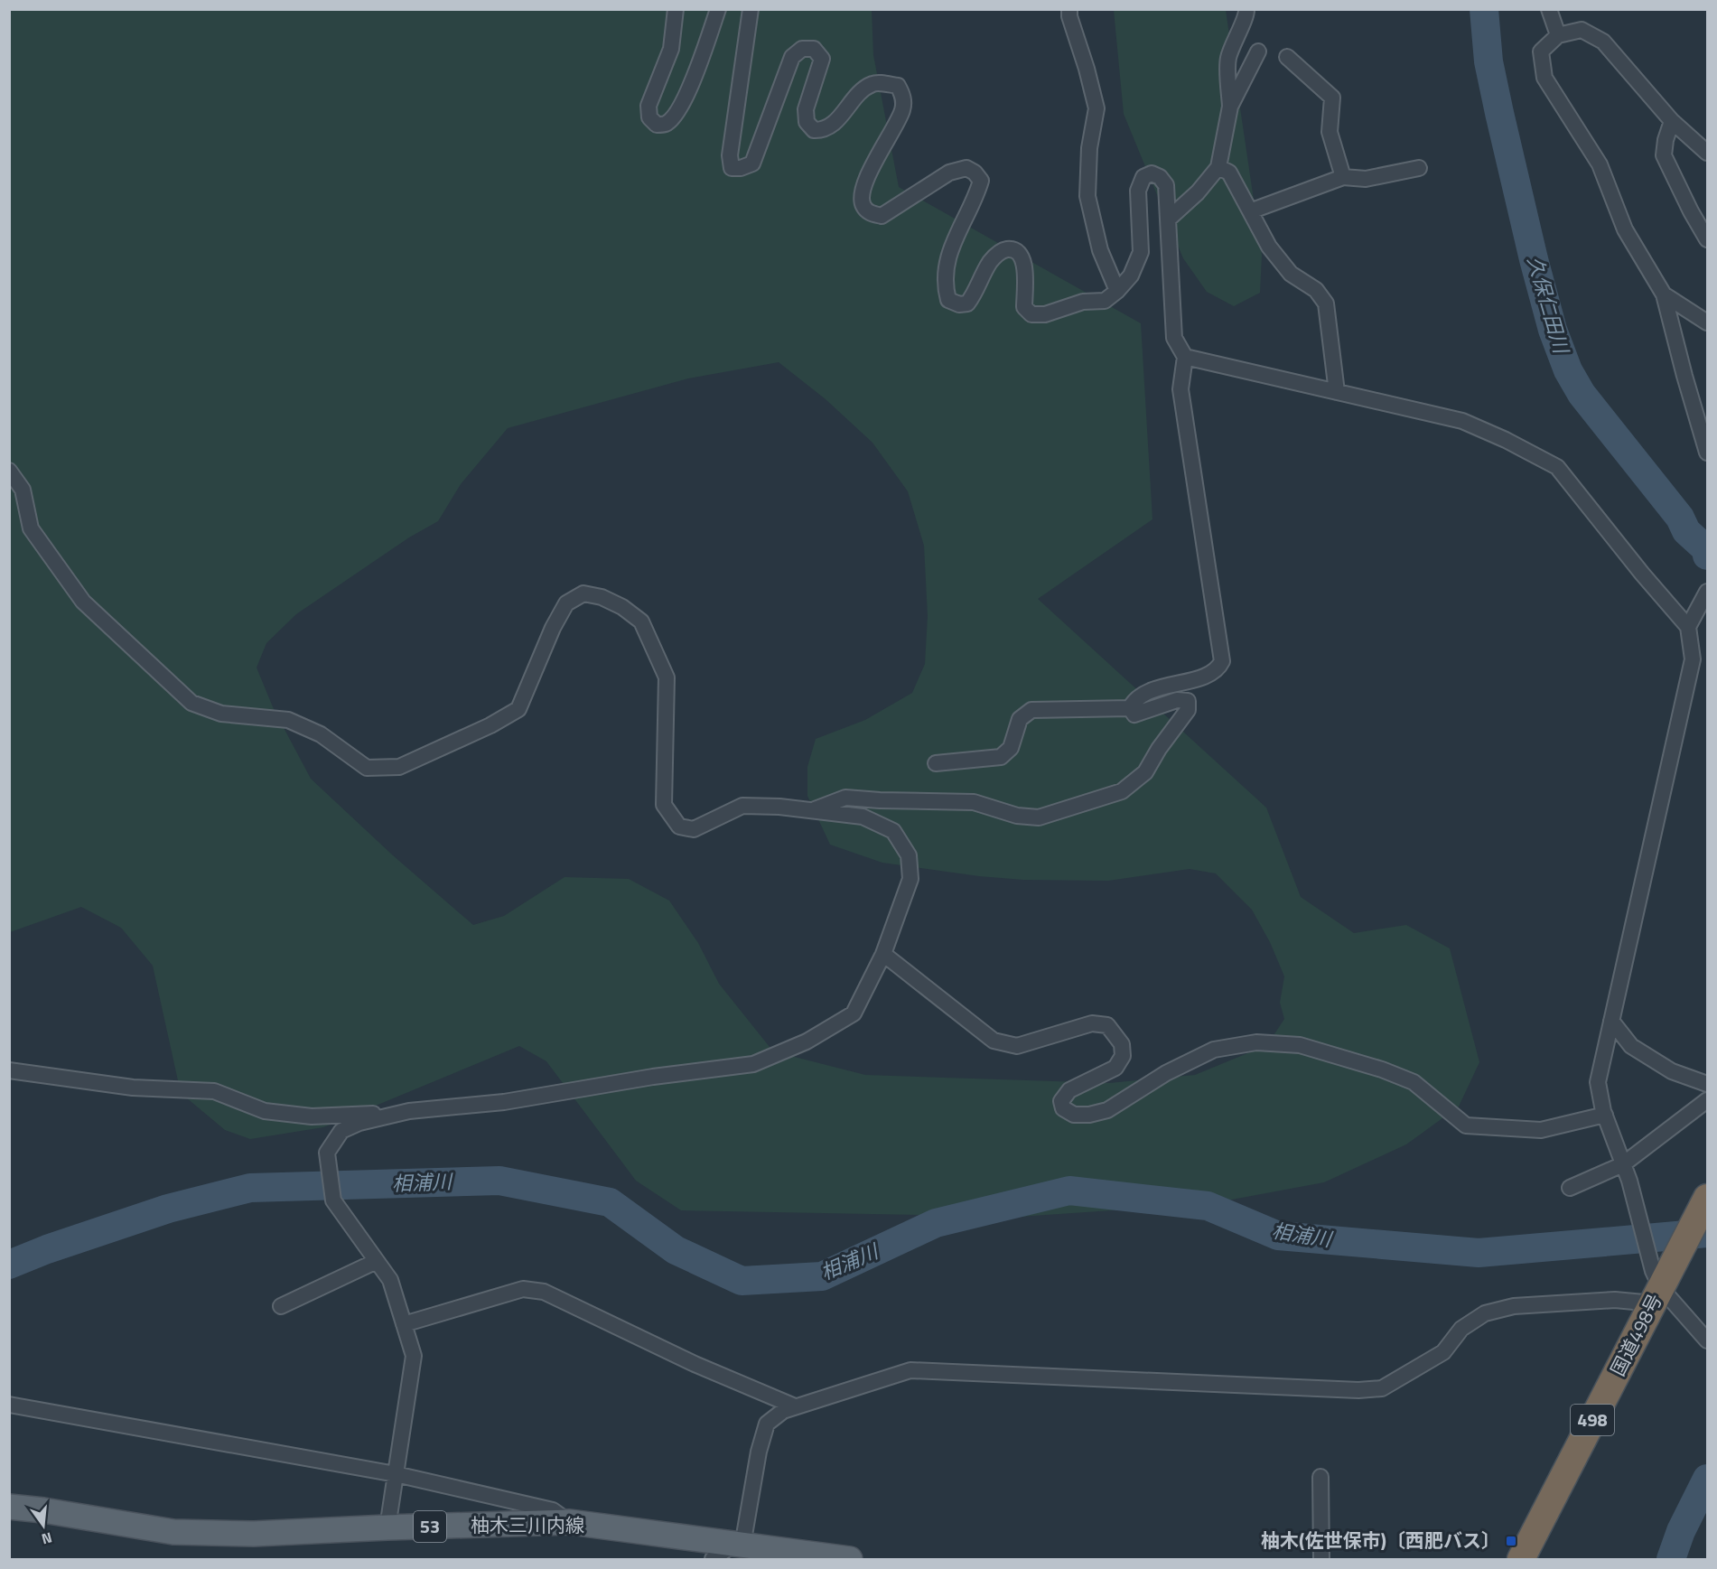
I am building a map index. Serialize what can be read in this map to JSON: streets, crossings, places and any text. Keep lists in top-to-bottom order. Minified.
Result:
{"streets":{"highway":["国道498号","498"],"main road":["柚木三川内線","53"]},"water":["久保仁田川","相浦川"],"places":{"transit":["柚木(佐世保市)〔西肥バス〕"]},"north":"bottom"}
